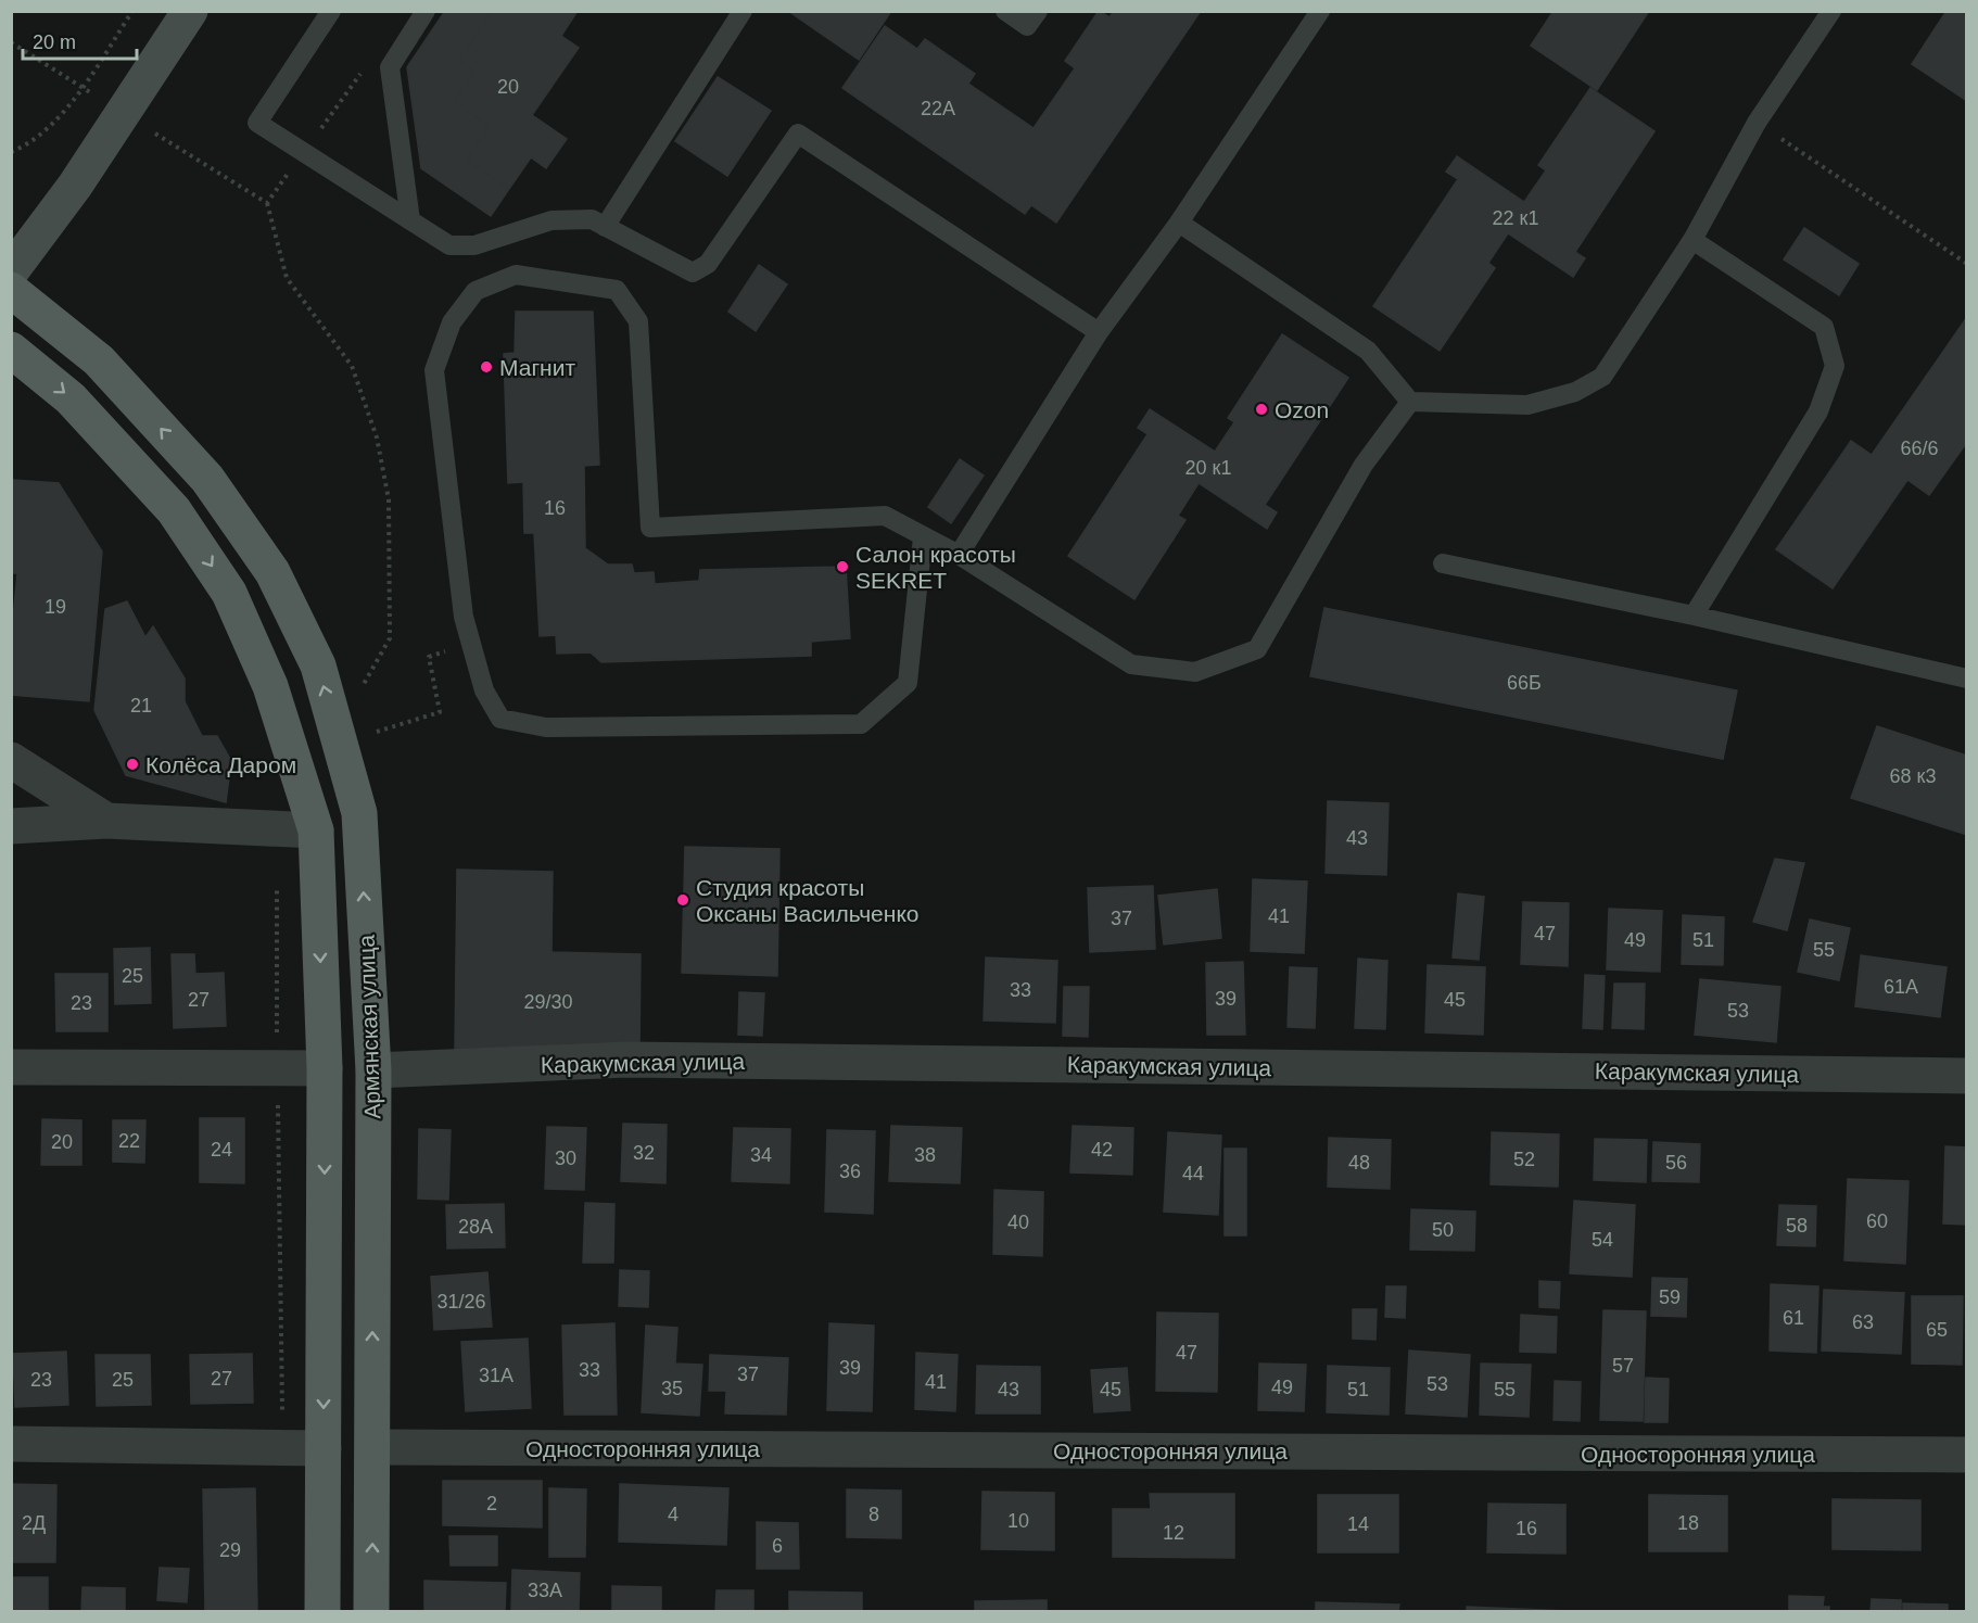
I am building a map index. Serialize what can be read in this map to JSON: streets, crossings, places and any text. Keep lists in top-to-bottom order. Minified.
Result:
{"streets":{"main road":["Армянская улица"],"street":["Каракумская улица","Односторонняя улица"]},"crossings":[["Армянская улица","Каракумская улица"],["Армянская улица","Односторонняя улица"]],"places":["Магнит","Ozon","Салон красоты SEKRET","Колёса Даром","Студия красоты Оксаны Васильченко"],"house_numbers":["20","22А","22 к1","66/6","20 к1","16","19","66Б","21","68 к3","43","41","37","47","49","51","55","25","61А","33","39","27","45","29/30","23","53","22","20","24","42","32","34","38","30","52","48","56","36","44","60","40","58","28А","50","54","59","31/26","61","63","65","47","57","39","33","37","31А","27","23","25","41","53","49","35","43","45","51","55","2","4","8","10","2Д","18","14","16","12","6","29","33А"],"scale_bar":"20 m"}
